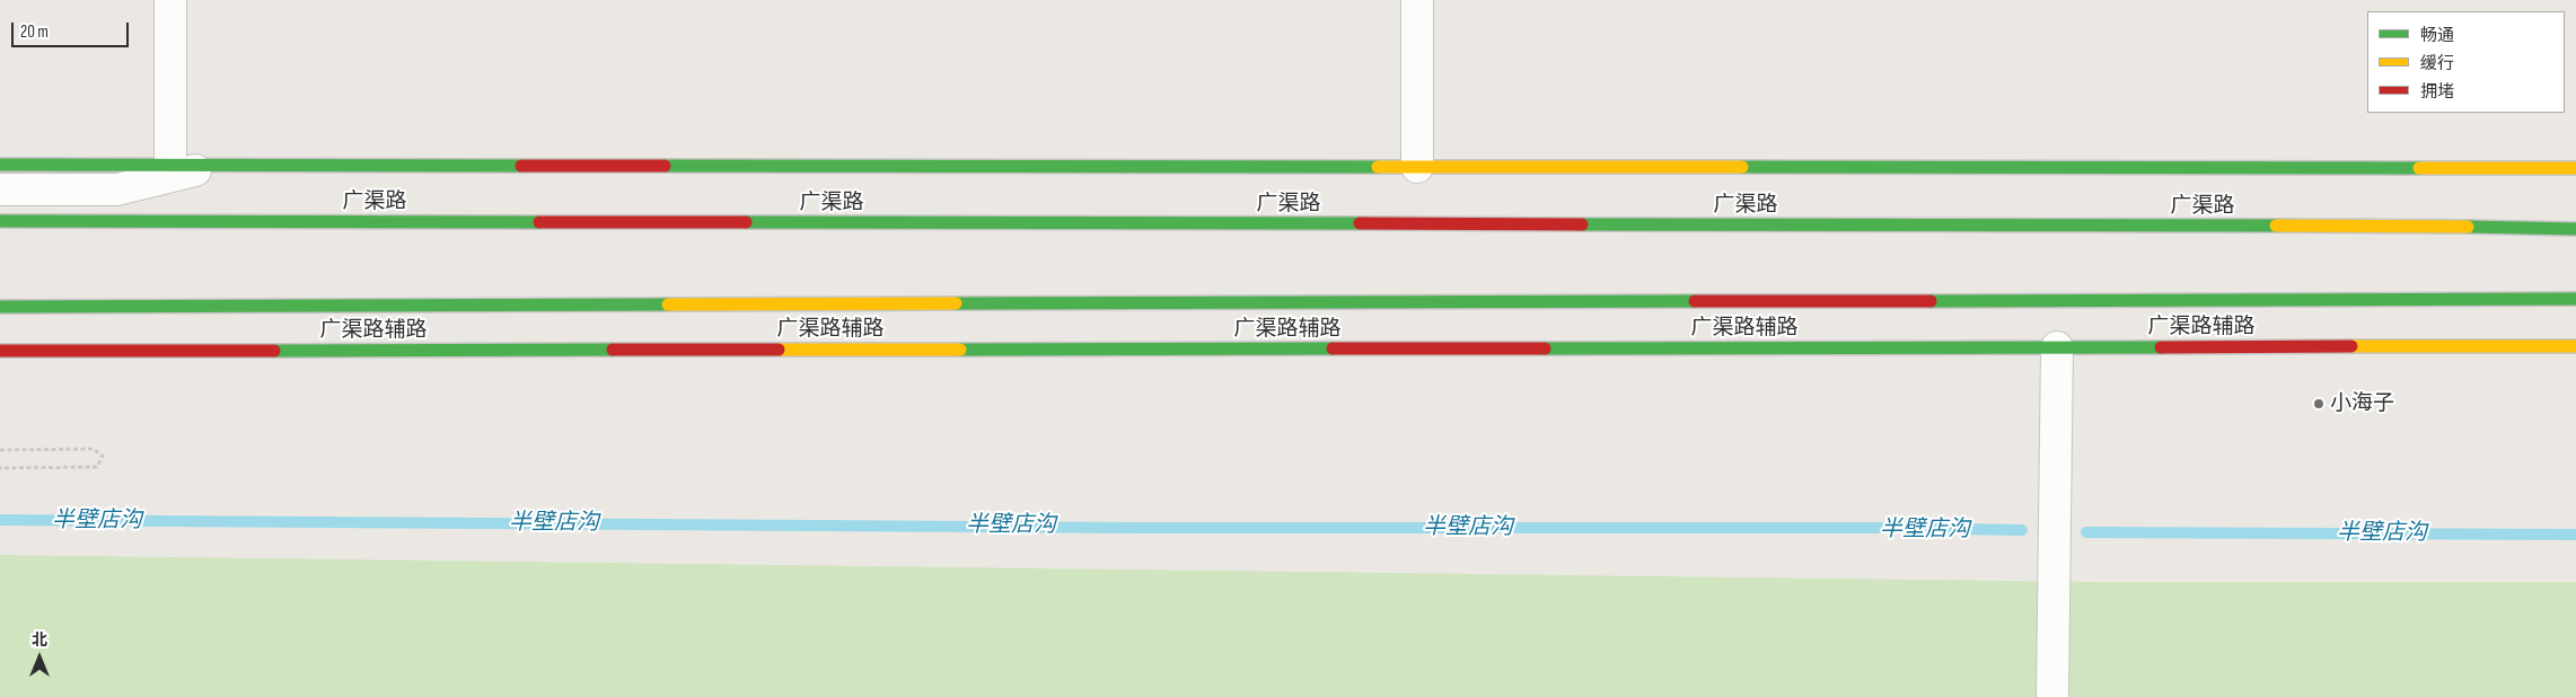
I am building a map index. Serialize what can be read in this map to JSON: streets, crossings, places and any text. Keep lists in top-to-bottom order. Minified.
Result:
{"streets":{"main road":["广渠路","广渠路辅路"]},"water":["半壁店沟"],"places":["小海子"],"legend":["畅通","缓行","拥堵"],"scale_bar":"20 m","north":"top"}
